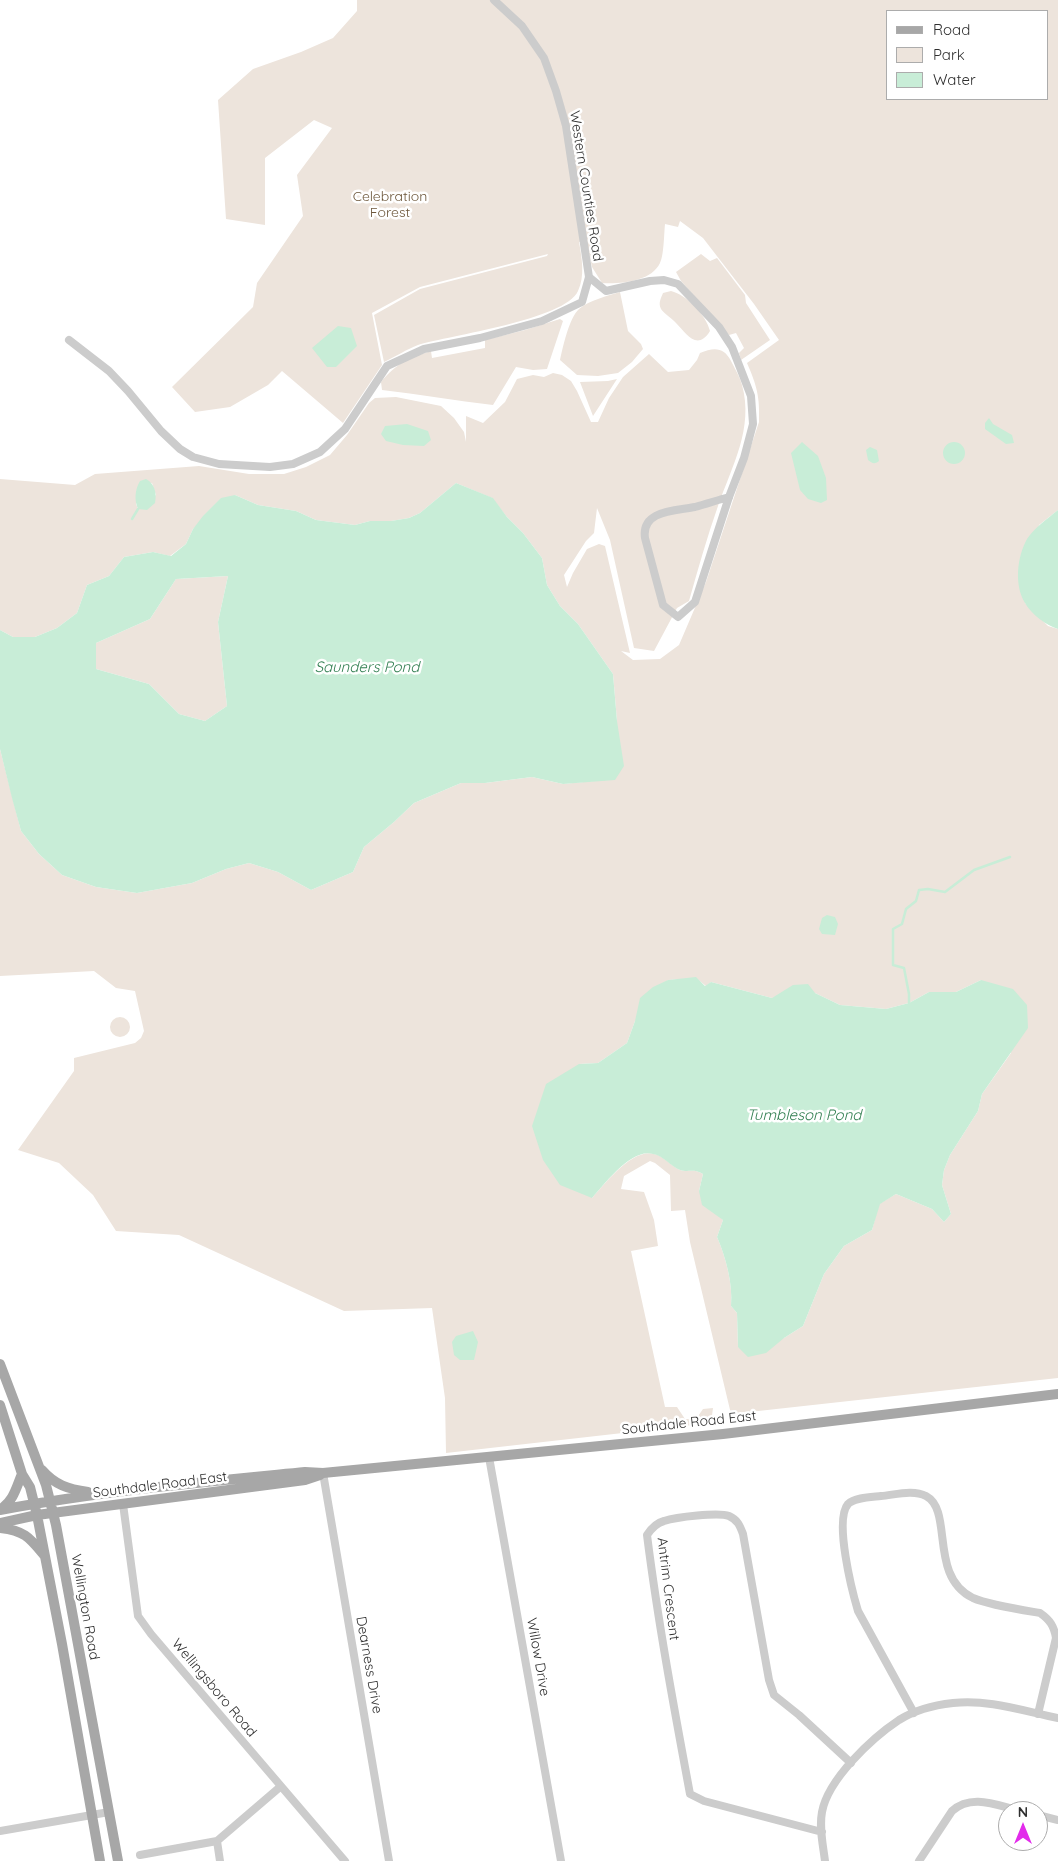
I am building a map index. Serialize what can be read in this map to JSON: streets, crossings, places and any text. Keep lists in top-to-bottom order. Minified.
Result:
{"streets":{"main road":["Southdale Road East","Wellington Road"],"street":["Western Counties Road","Antrim Crescent","Willow Drive","Dearness Drive","Wellingsboro Road"]},"crossings":[["Southdale Road East","Wellington Road"],["Southdale Road East","Willow Drive"],["Southdale Road East","Dearness Drive"],["Southdale Road East","Wellingsboro Road"]],"water":["Saunders Pond","Tumbleson Pond"],"parks":["Celebration Forest"],"legend":["Road","Park","Water"],"north":"top"}
